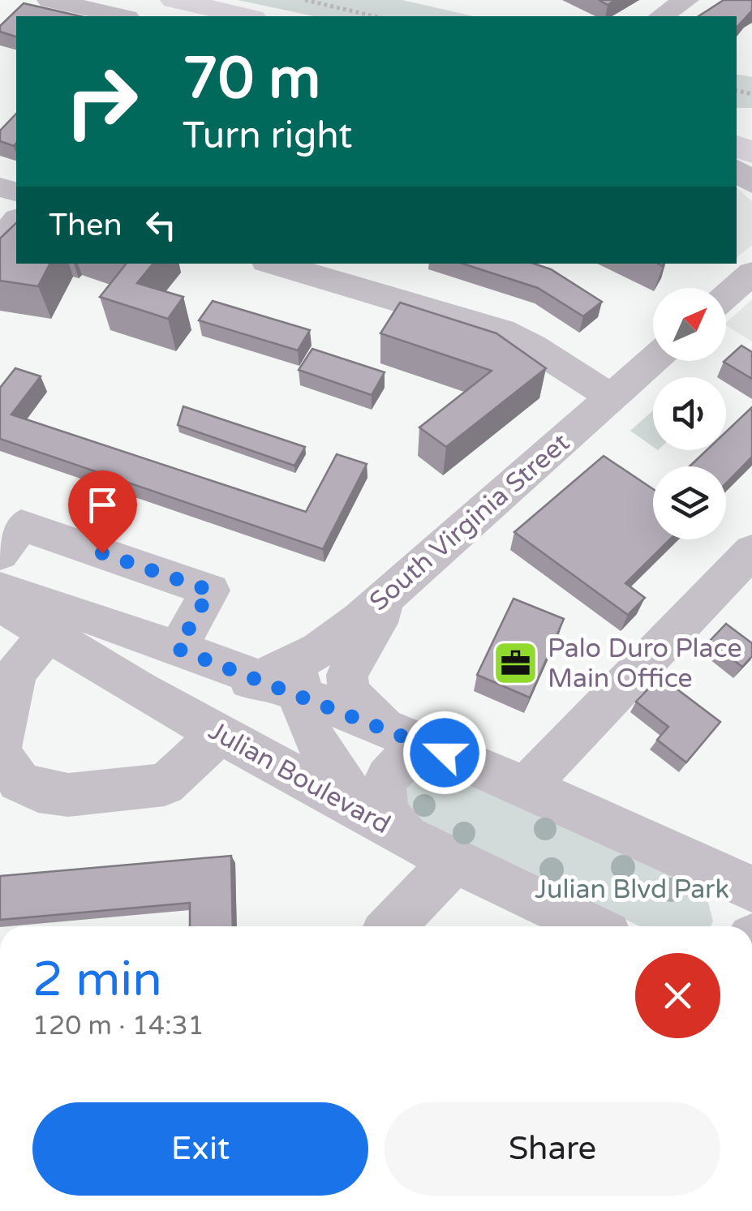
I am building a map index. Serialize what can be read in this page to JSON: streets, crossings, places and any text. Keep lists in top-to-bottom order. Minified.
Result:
{"streets":{"street":["South Virginia Street","Julian Boulevard"]},"parks":["Julian Blvd Park"],"places":{"office":["Palo Duro Place Main Office"]},"north":"top right","page":{"turn":["70 m","Turn right"],"then":"Then","heading":["2 min","120 m · 14:31"],"buttons":["Exit","Share"]}}
